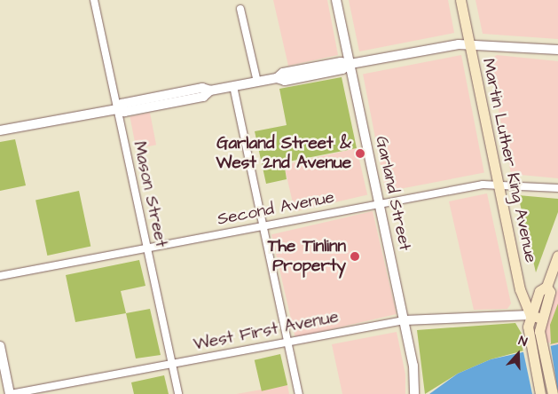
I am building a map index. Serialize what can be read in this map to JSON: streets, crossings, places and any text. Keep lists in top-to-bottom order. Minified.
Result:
{"streets":{"main road":["Martin Luther King Avenue"],"street":["Garland Street","Mason Street","Second Avenue","West First Avenue"]},"crossings":[["Martin Luther King Avenue","Second Avenue"],["Martin Luther King Avenue","West First Avenue"],["Garland Street","Second Avenue"],["Garland Street","West First Avenue"],["Mason Street","Second Avenue"],["Mason Street","West First Avenue"]],"places":["Garland Street & West 2nd Avenue","The Tinlinn Property"],"north":"top"}
